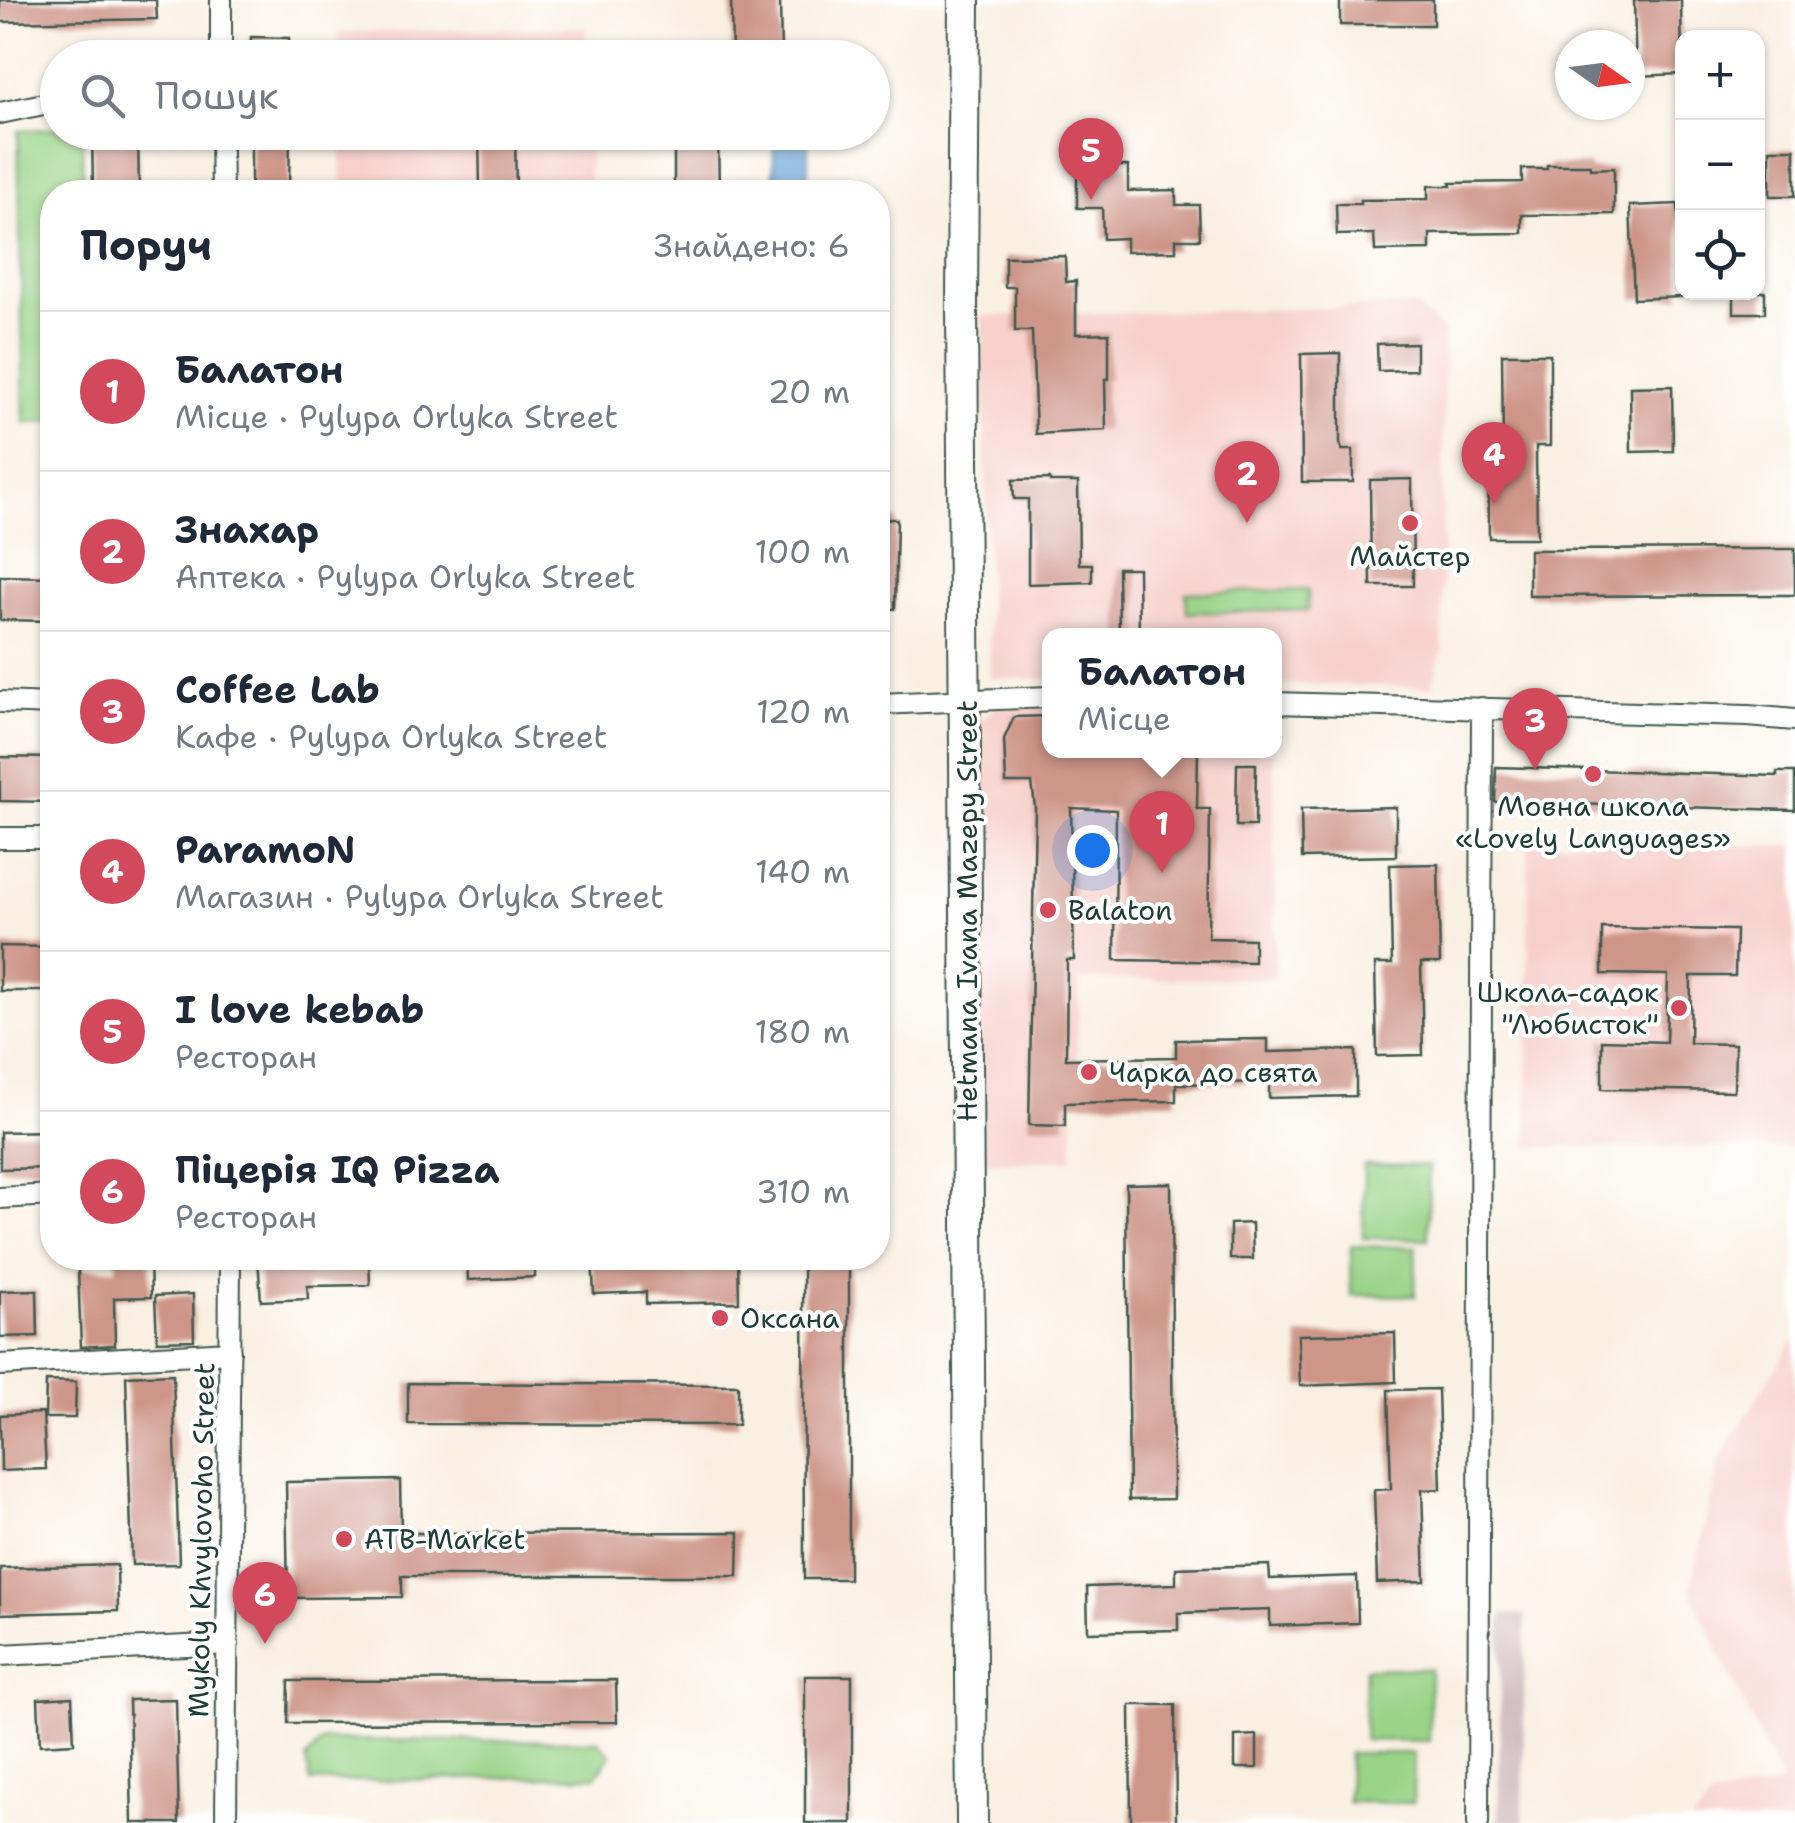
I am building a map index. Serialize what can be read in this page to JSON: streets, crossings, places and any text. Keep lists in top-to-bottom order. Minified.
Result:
{"streets":{"main road":["Hetmana Ivana Mazepy Street"],"street":["Mykoly Khvylovoho Street"]},"places":["Майстер","Мовна школа «Lovely Languages»","Balaton","Школа-садок \"Любисток\"","Чарка до свята","Оксана","ATB-Market"],"north":"right","page":{"map_buttons":["+","−"],"search":"Пошук","pins":["5","4","2","3","1","6"],"heading":["Поруч","Знайдено: 6"],"list":[{"mark":"1","name":"Балатон","note":"Місце · Pylypa Orlyka Street","value":"20 m"},{"mark":"2","name":"Знахар","note":"Аптека · Pylypa Orlyka Street","value":"100 m"},{"mark":"3","name":"Coffee Lab","note":"Кафе · Pylypa Orlyka Street","value":"120 m"},{"mark":"4","name":"ParamoN","note":"Магазин · Pylypa Orlyka Street","value":"140 m"},{"mark":"5","name":"I love kebab","note":"Ресторан","value":"180 m"},{"mark":"6","name":"Піцерія IQ Pizza","note":"Ресторан","value":"310 m"}],"popup":["Балатон","Місце"]}}
